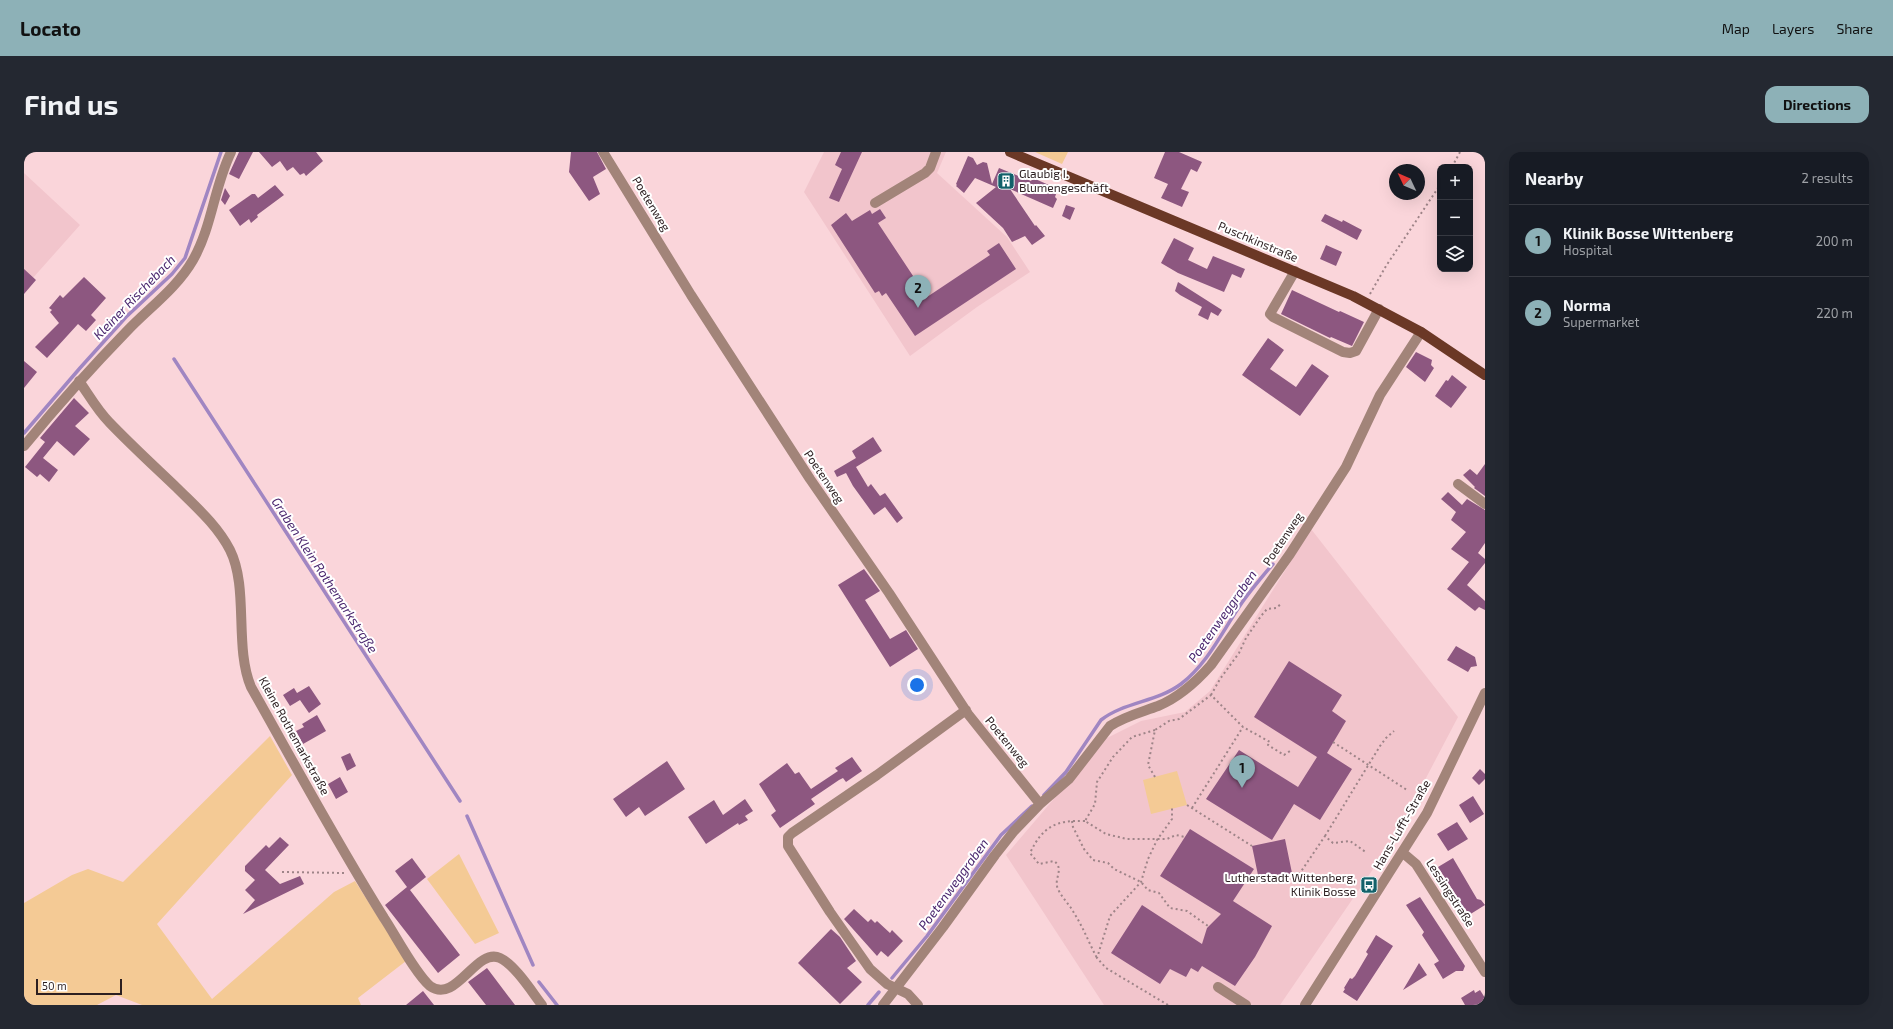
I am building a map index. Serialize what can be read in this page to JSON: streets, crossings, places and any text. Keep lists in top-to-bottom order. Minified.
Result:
{"streets":{"main road":["Puschkinstraße"],"street":["Poetenweg","Kleine Rothemarkstraße","Hans-Lufft-Straße","Lessingstraße"]},"crossings":[["Poetenweg","Puschkinstraße"],["Hans-Lufft-Straße","Lessingstraße"]],"water":["Kleiner Rischebach","Graben Klein Rothemarkstraße","Poetenweggraben"],"places":{"building":["Glaubig I. Blumengeschäft"],"bus stop":["Lutherstadt Wittenberg, Klinik Bosse"]},"scale_bar":"50 m","north":"top left","page":{"header":"Locato","nav":["Map","Layers","Share"],"buttons":"Directions","title":"Find us","heading":["Nearby","2 results"],"map_buttons":["+","−"],"list":[{"mark":"1","name":"Klinik Bosse Wittenberg","note":"Hospital","value":"200 m"},{"mark":"2","name":"Norma","note":"Supermarket","value":"220 m"}],"pins":["2","1"],"scale":"50 m"}}
